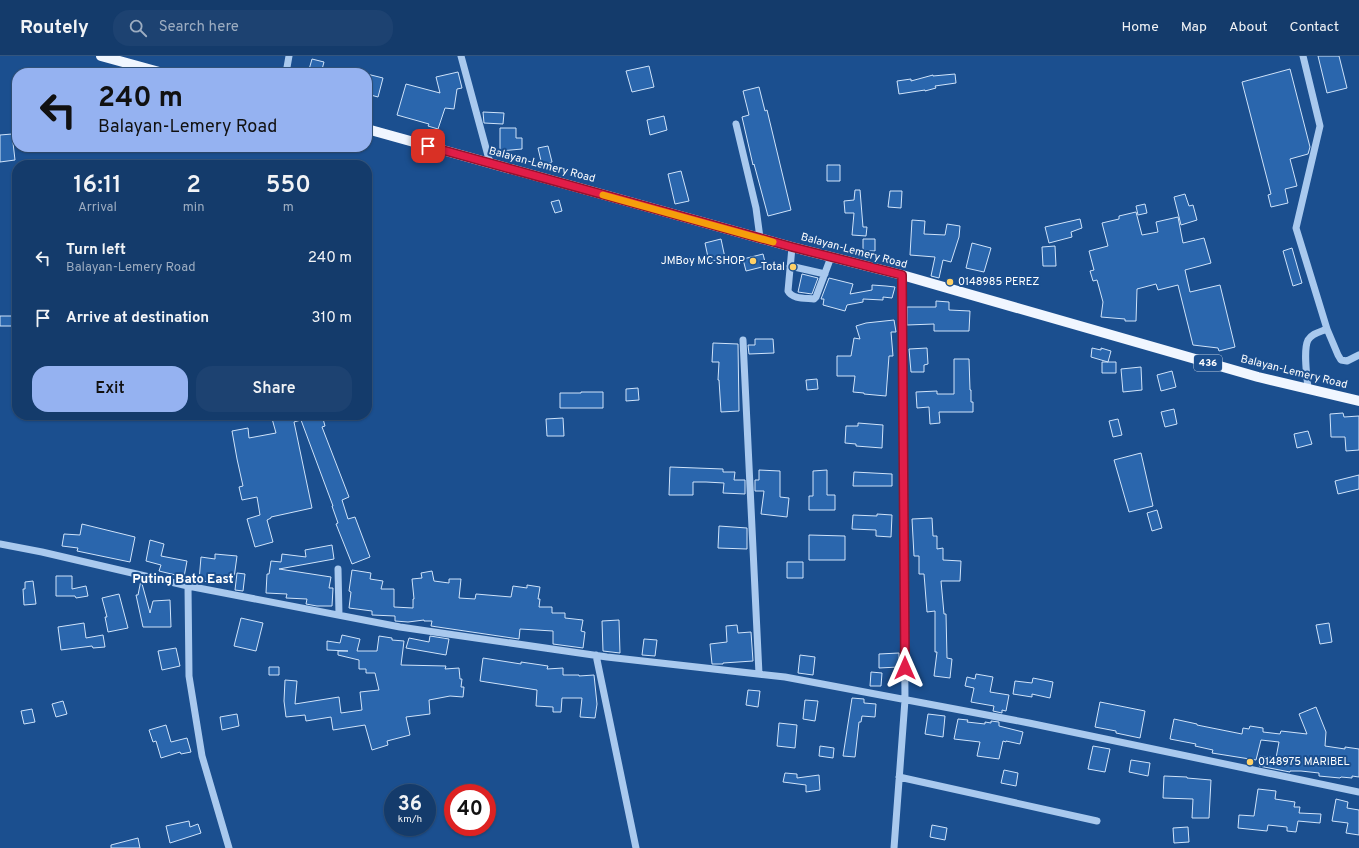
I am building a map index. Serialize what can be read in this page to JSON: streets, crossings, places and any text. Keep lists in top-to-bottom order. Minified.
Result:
{"streets":{"main road":["Balayan-Lemery Road","436"]},"districts":["Puting Bato East"],"places":["JMBoy MC SHOP","Total","0148985 PEREZ","0148975 MARIBEL"],"page":{"header":"Routely","search":"Search here","nav":["Home","Map","About","Contact"],"turn":["240 m","Balayan-Lemery Road"],"eta":["16:11","Arrival","2","min","550","m"],"list":[{"name":"Turn left","note":"Balayan-Lemery Road","value":"240 m"},{"name":"Arrive at destination","value":"310 m"}],"buttons":["Exit","Share"],"speed":"36 km/h","limit":"40"}}
